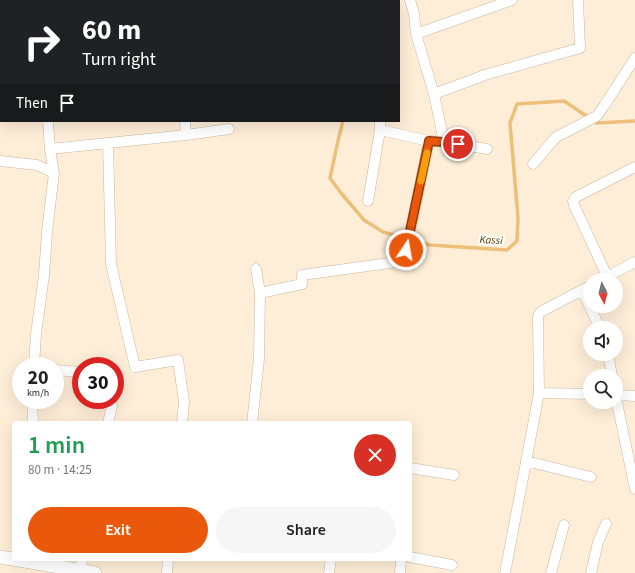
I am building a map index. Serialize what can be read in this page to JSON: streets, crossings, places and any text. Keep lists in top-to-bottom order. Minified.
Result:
{"water":["Kassi"],"north":"bottom","page":{"turn":["60 m","Turn right"],"then":"Then","speed":"20 km/h","limit":"30","heading":["1 min","80 m · 14:25"],"buttons":["Exit","Share"]}}
